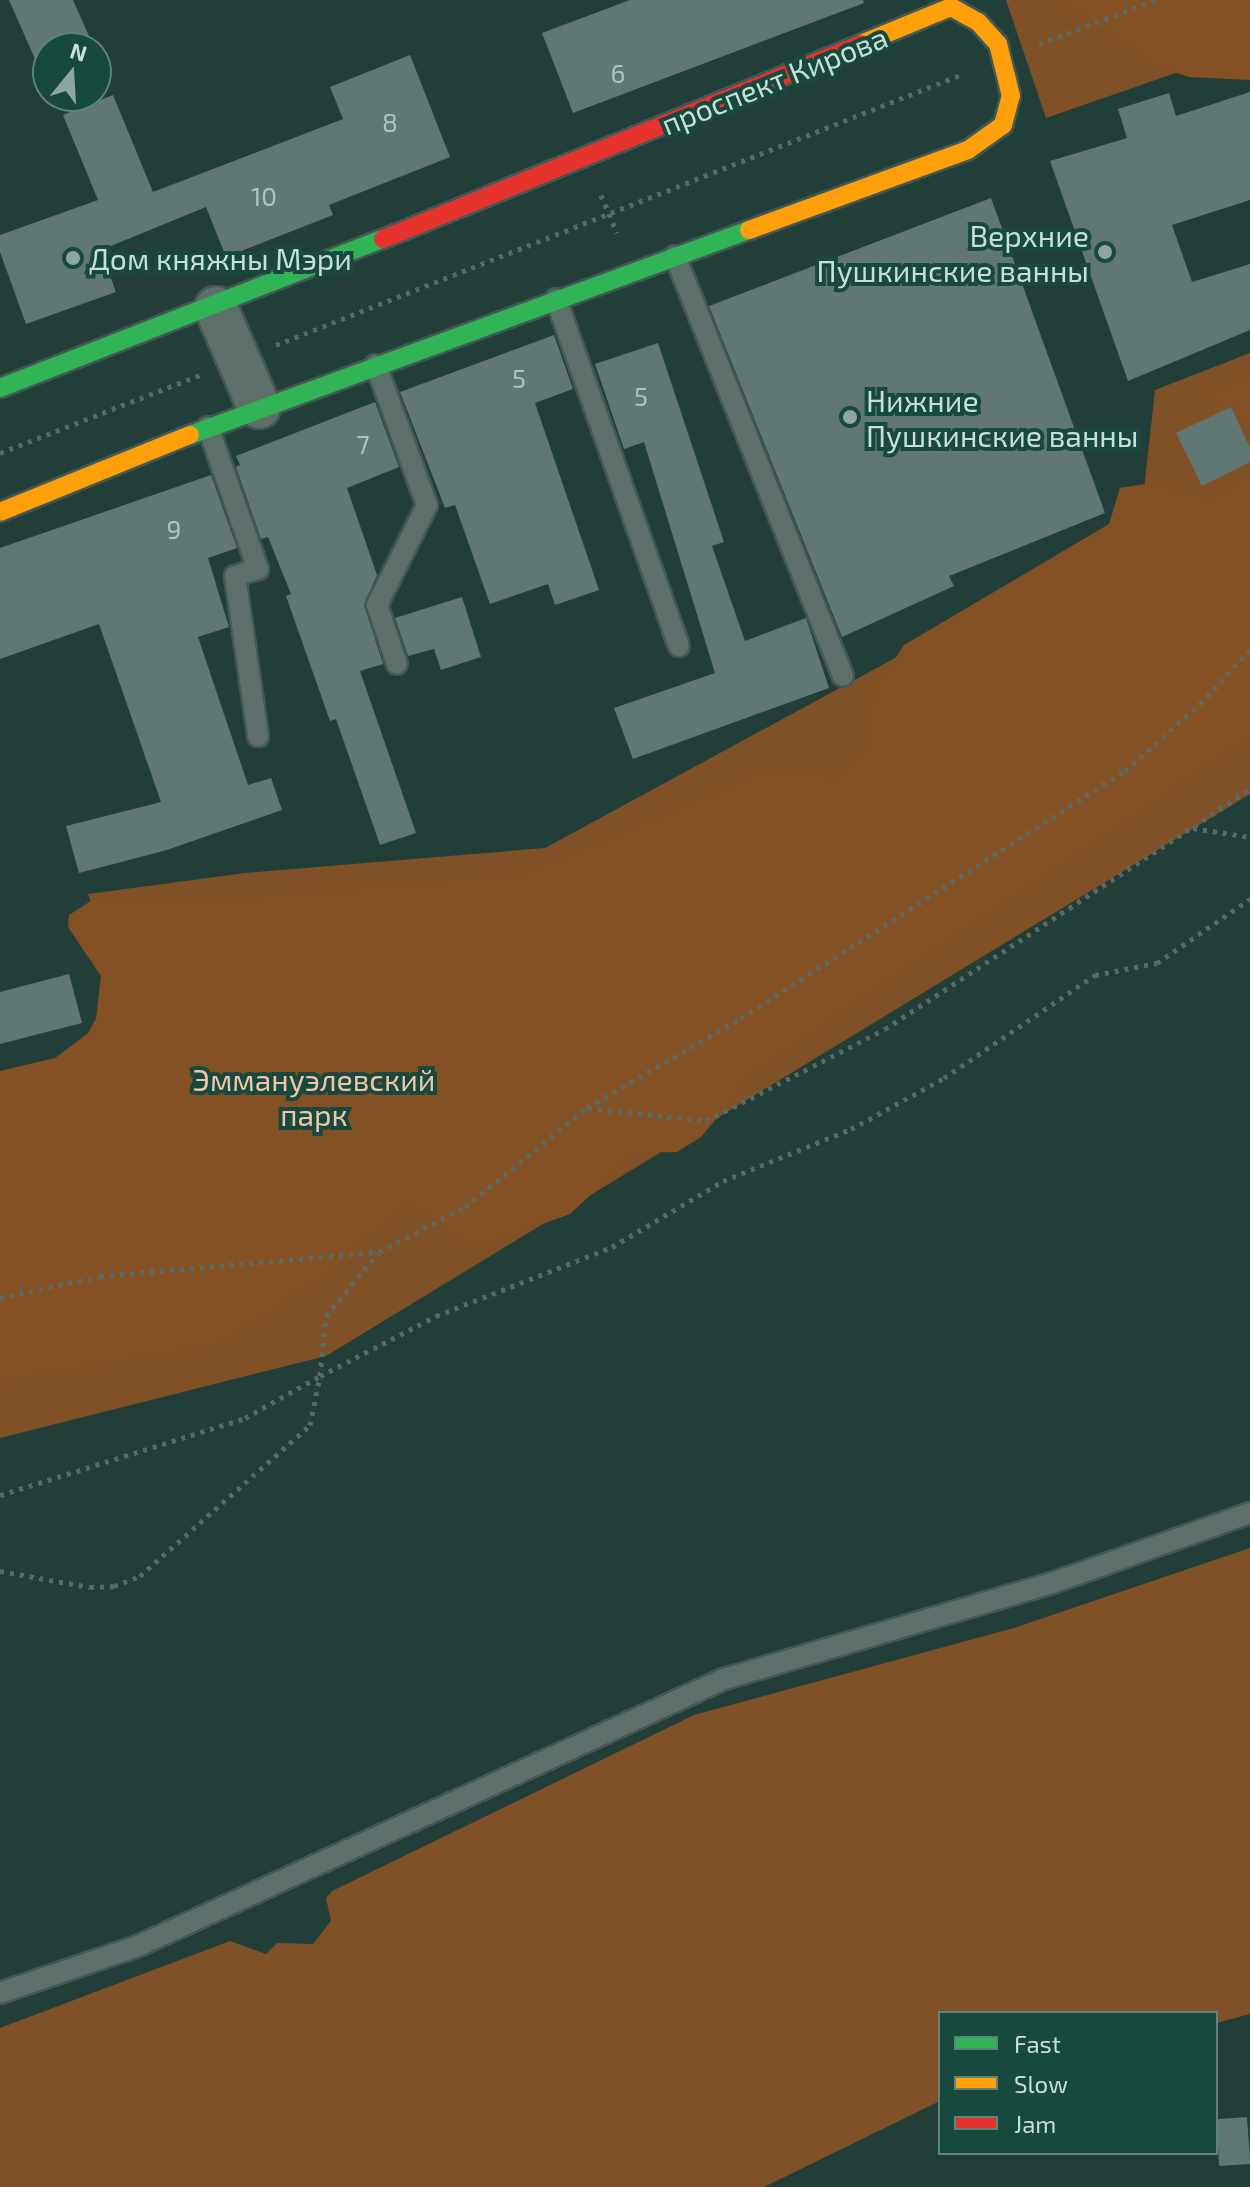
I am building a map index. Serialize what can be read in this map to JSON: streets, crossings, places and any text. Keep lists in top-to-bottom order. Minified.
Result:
{"streets":{"street":["проспект Кирова"]},"parks":["Эммануэлевский парк"],"places":["Верхние Пушкинские ванны","Дом княжны Мэри","Нижние Пушкинские ванны"],"house_numbers":["6","8","10","5","5","7","9"],"legend":["Fast","Slow","Jam"],"north":"top"}
